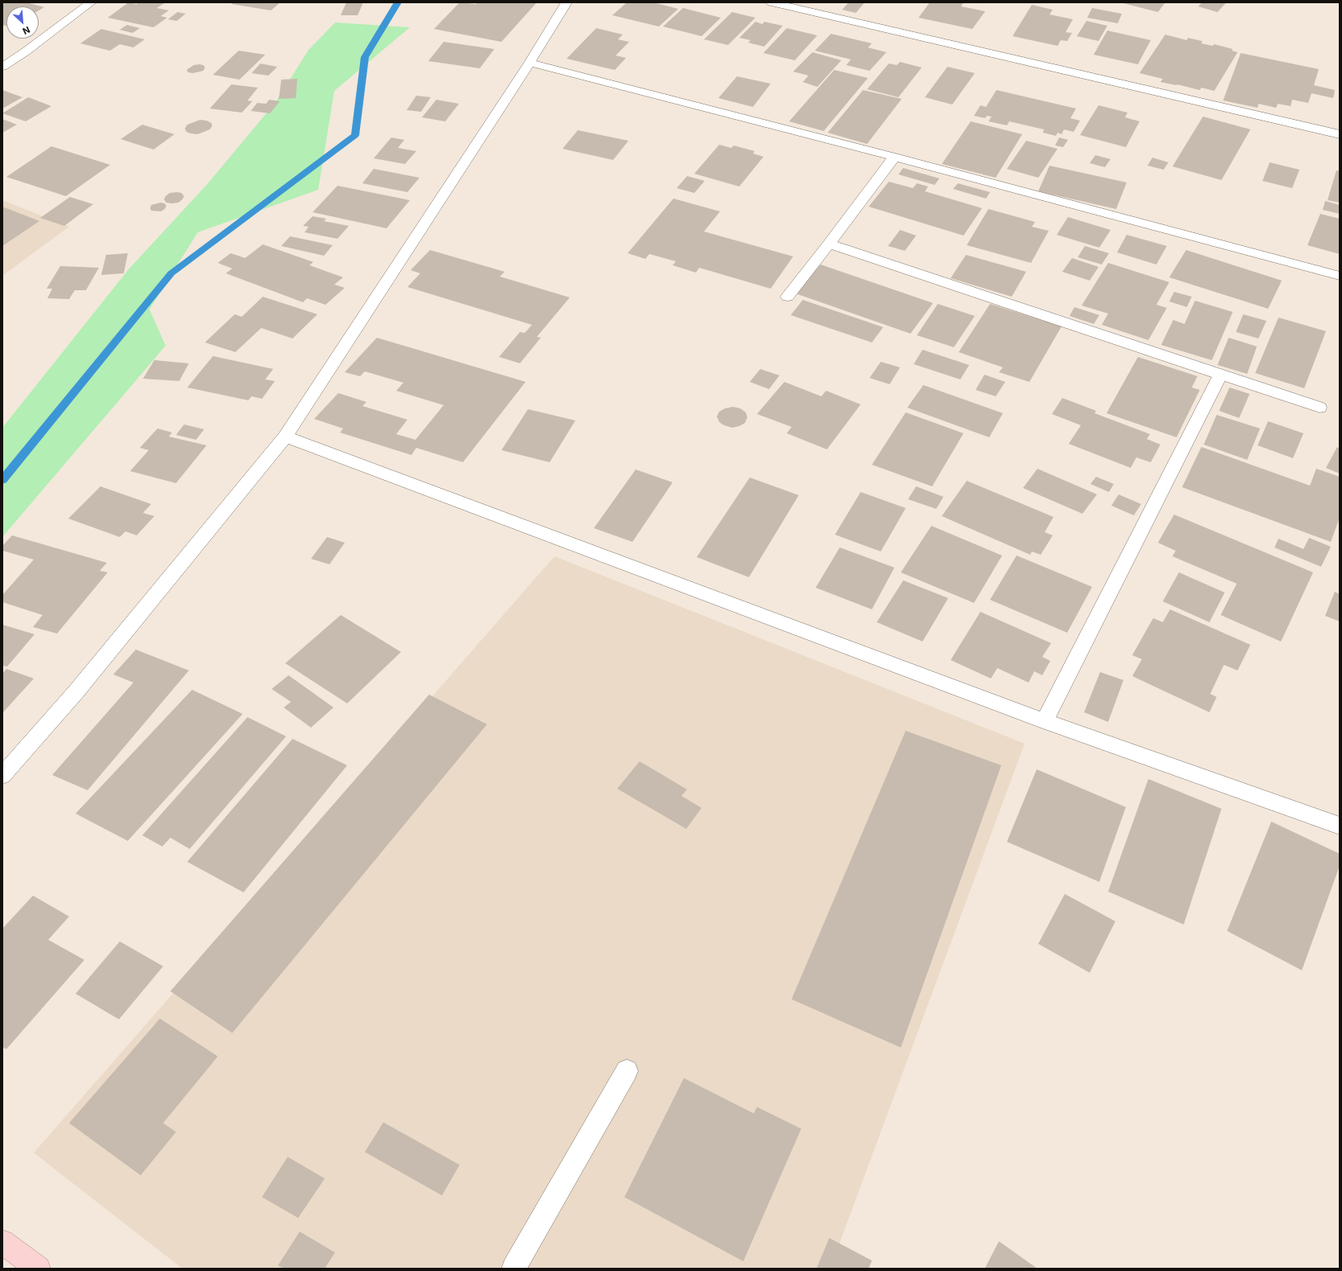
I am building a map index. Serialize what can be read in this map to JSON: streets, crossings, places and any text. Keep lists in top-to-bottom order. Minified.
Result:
{"north":"bottom right"}
